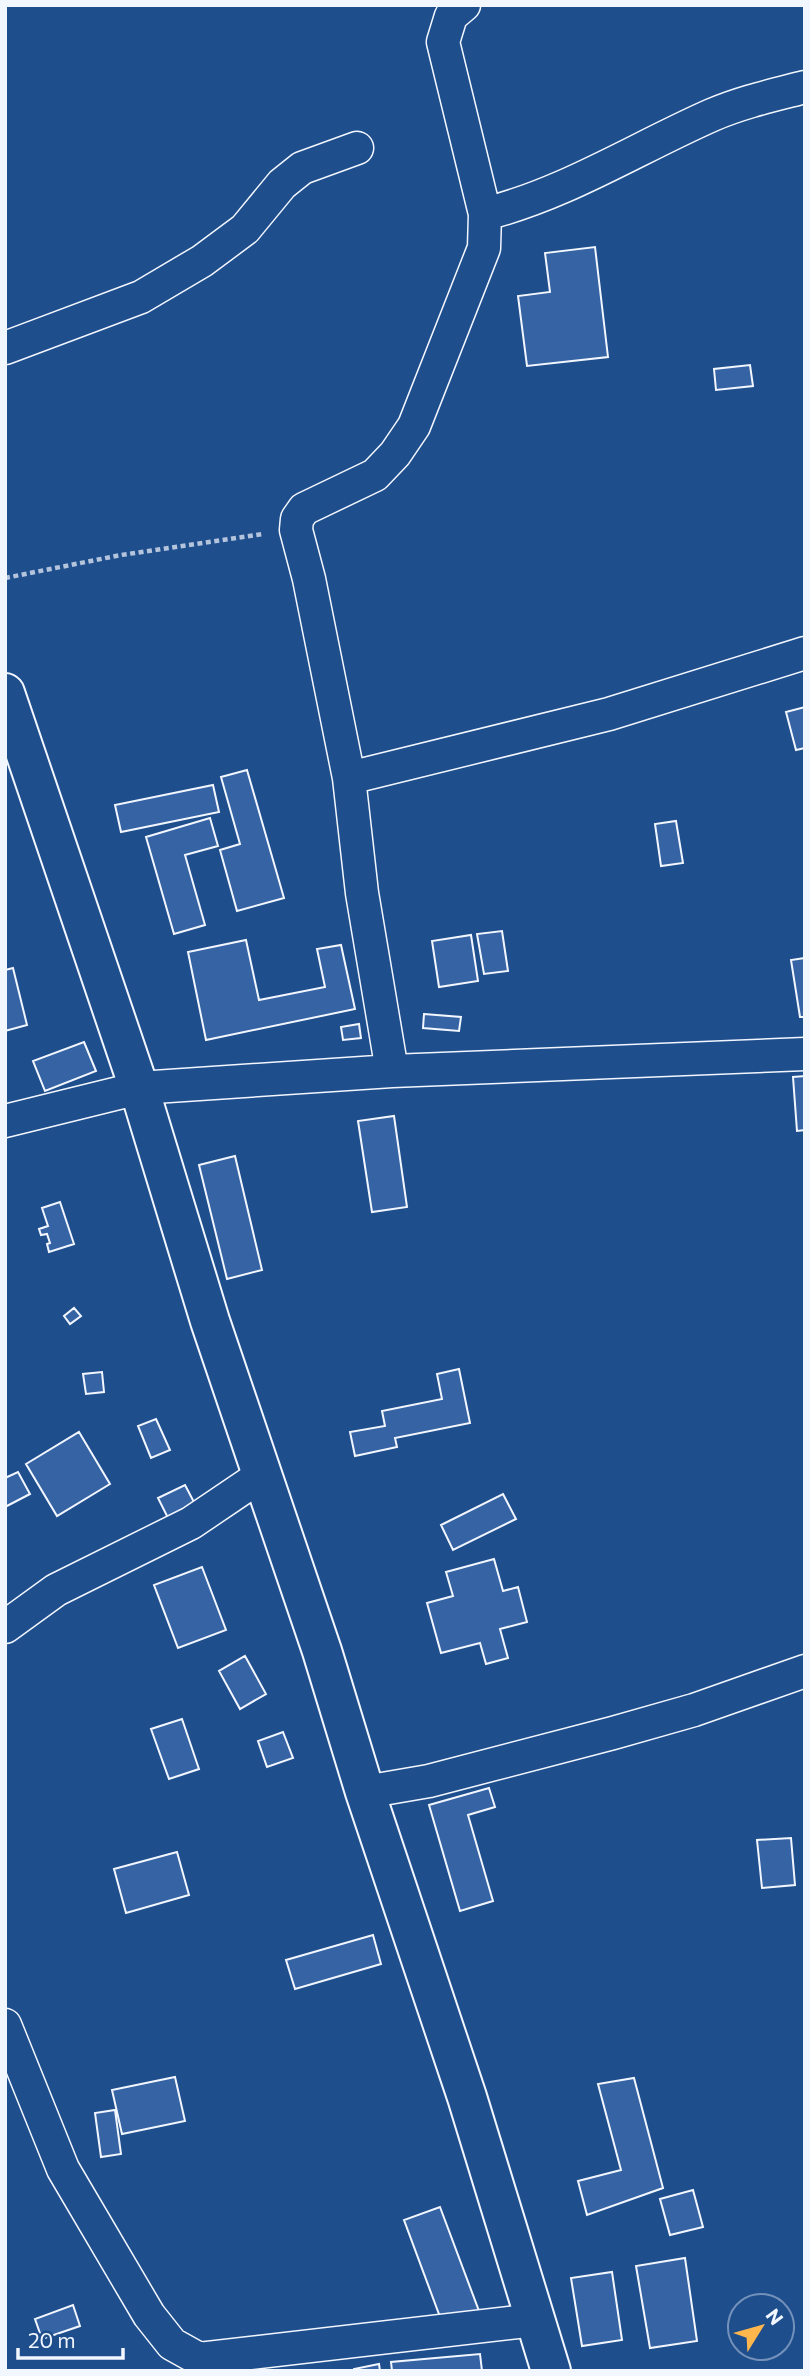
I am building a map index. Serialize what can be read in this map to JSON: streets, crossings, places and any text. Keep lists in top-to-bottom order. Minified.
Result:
{"scale_bar":"20 m","north":"top right"}
